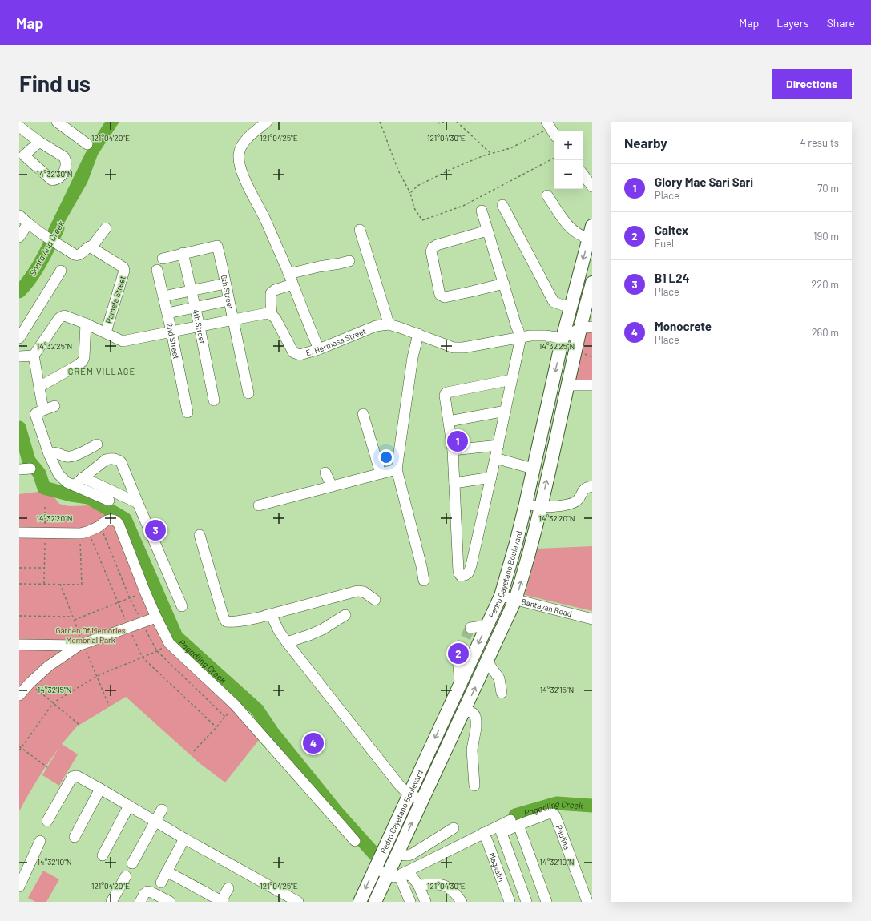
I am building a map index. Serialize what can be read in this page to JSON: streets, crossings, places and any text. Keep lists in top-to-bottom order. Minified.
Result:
{"streets":{"main road":["Pedro Cayetano Boulevard"],"street":["6th Street","Pamela Street","4th Street","2nd Street","E. Hermosa Street","Bantayan Road","Paulina","Magsalin"]},"crossings":[["6th Street","4th Street"],["E. Hermosa Street","Pedro Cayetano Boulevard"],["Pedro Cayetano Boulevard","Bantayan Road"]],"districts":["GREM VILLAGE"],"water":["Santa Ana Creek","Pagadling Creek"],"parks":["Garden Of Memories Memorial Park"],"page":{"header":"Map","nav":["Map","Layers","Share"],"buttons":"Directions","title":"Find us","heading":["Nearby","4 results"],"map_buttons":["+","−"],"list":[{"mark":"1","name":"Glory Mae Sari Sari","note":"Place","value":"70 m"},{"mark":"2","name":"Caltex","note":"Fuel","value":"190 m"},{"mark":"3","name":"B1 L24","note":"Place","value":"220 m"},{"mark":"4","name":"Monocrete","note":"Place","value":"260 m"}],"pins":["1","3","2","4"]},"coordinates":["121°04'20\"E","121°04'25\"E","121°04'30\"E","14°32'30\"N","14°32'25\"N","14°32'20\"N","14°32'15\"N","14°32'10\"N"]}
